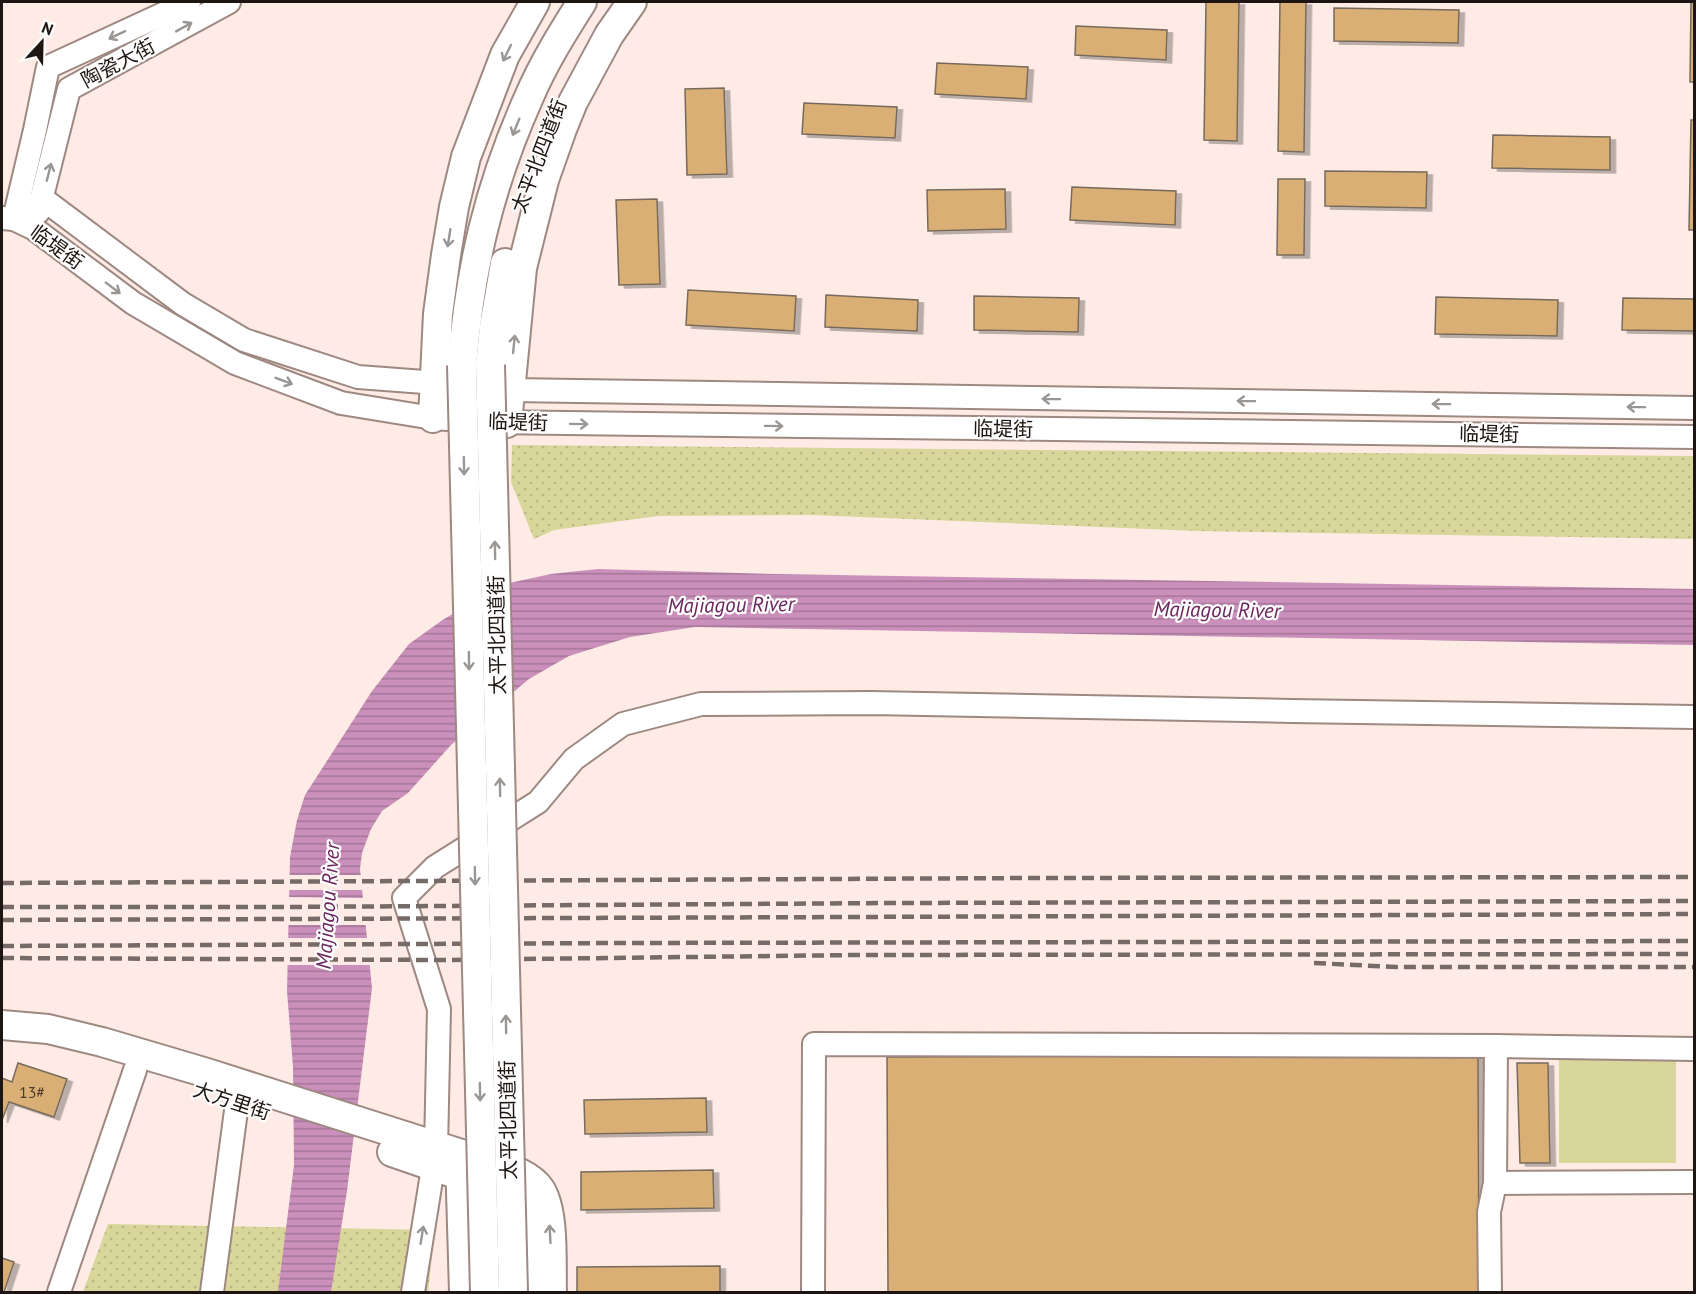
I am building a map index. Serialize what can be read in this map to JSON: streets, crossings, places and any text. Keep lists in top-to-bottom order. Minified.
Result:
{"streets":{"main road":["太平北四道街","大方里街"],"street":["陶瓷大街","临堤街"]},"crossings":[["陶瓷大街","临堤街"],["太平北四道街","临堤街"]],"water":["Majiagou River"],"house_numbers":["13#"],"north":"top"}
